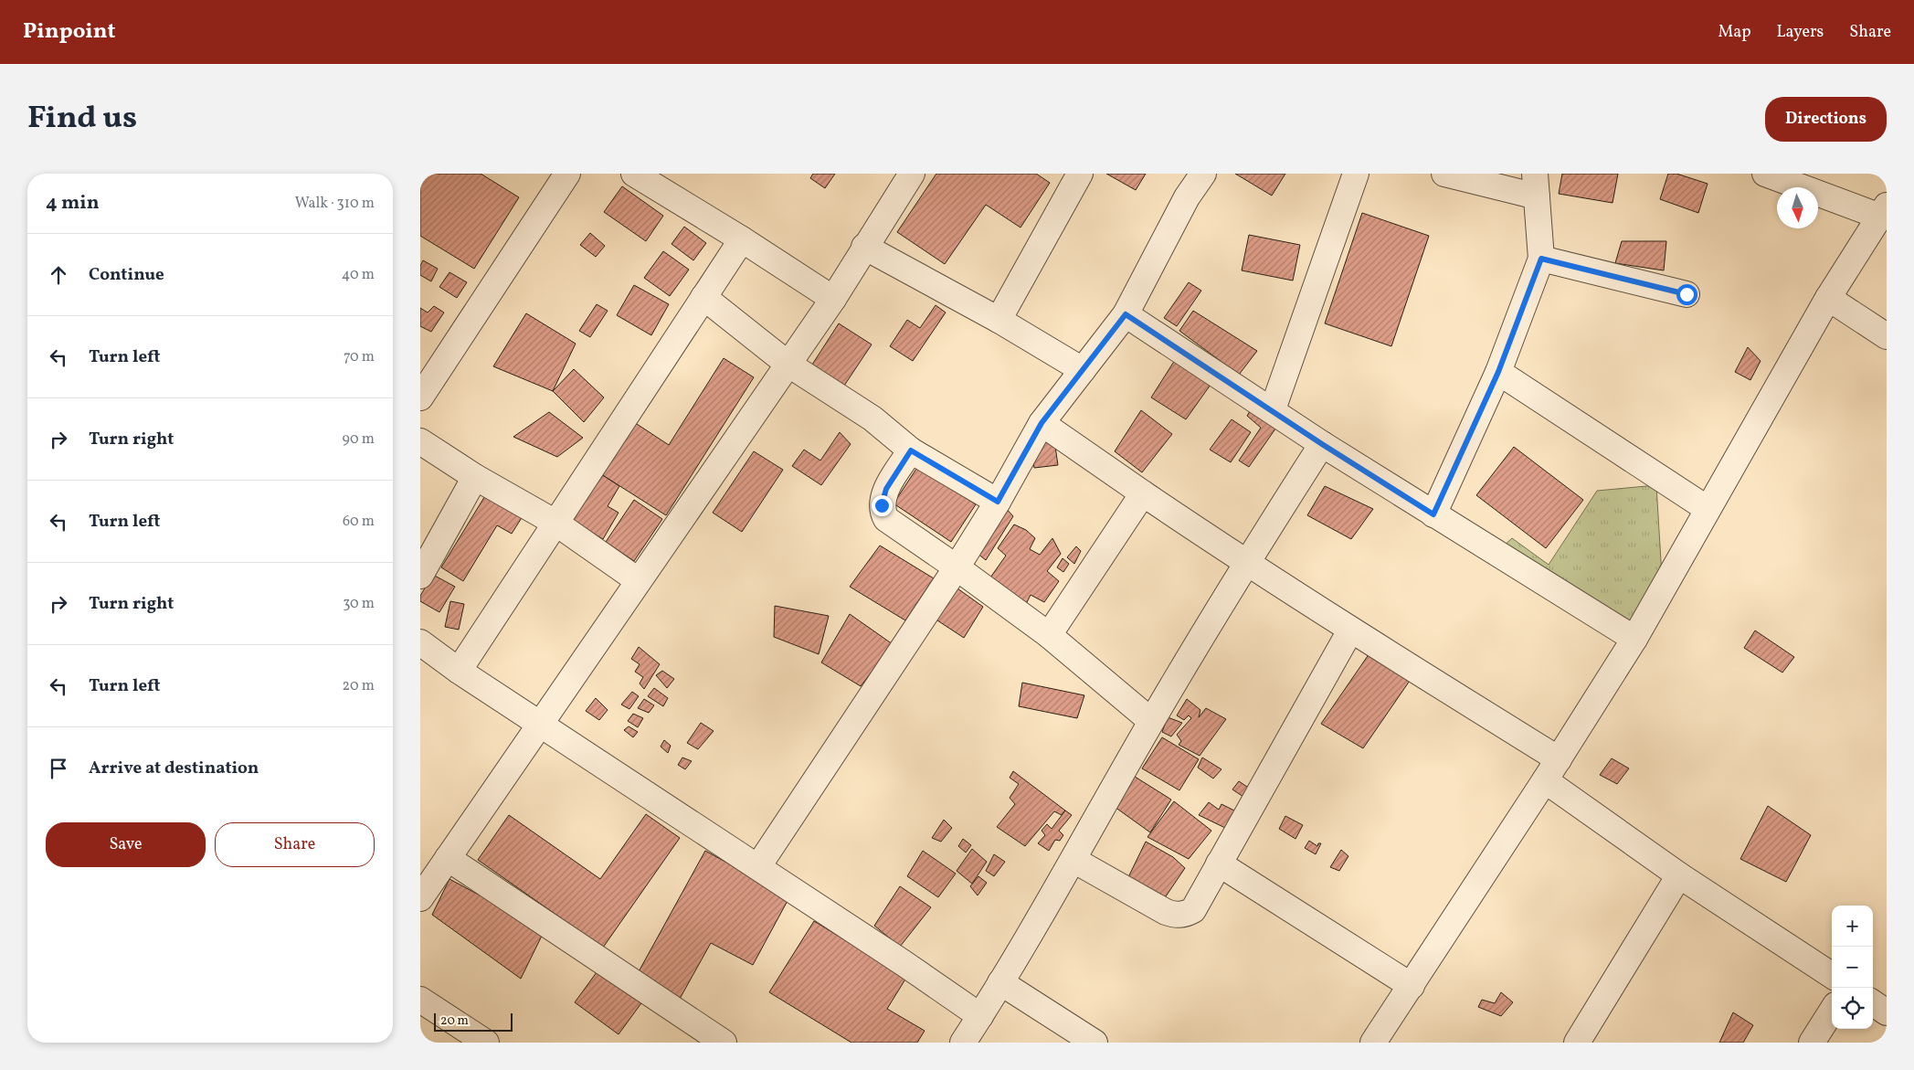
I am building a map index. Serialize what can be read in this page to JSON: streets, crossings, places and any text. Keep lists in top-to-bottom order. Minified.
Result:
{"scale_bar":"20 m","north":"bottom","page":{"header":"Pinpoint","nav":["Map","Layers","Share"],"title":"Find us","buttons":["Directions",["Save","Share"]],"heading":["4 min","Walk · 310 m"],"list":[["Continue","40 m"],["Turn left","70 m"],["Turn right","90 m"],["Turn left","60 m"],["Turn right","30 m"],["Turn left","20 m"],"Arrive at destination"],"map_buttons":["+","−"],"scale":"20 m"}}
